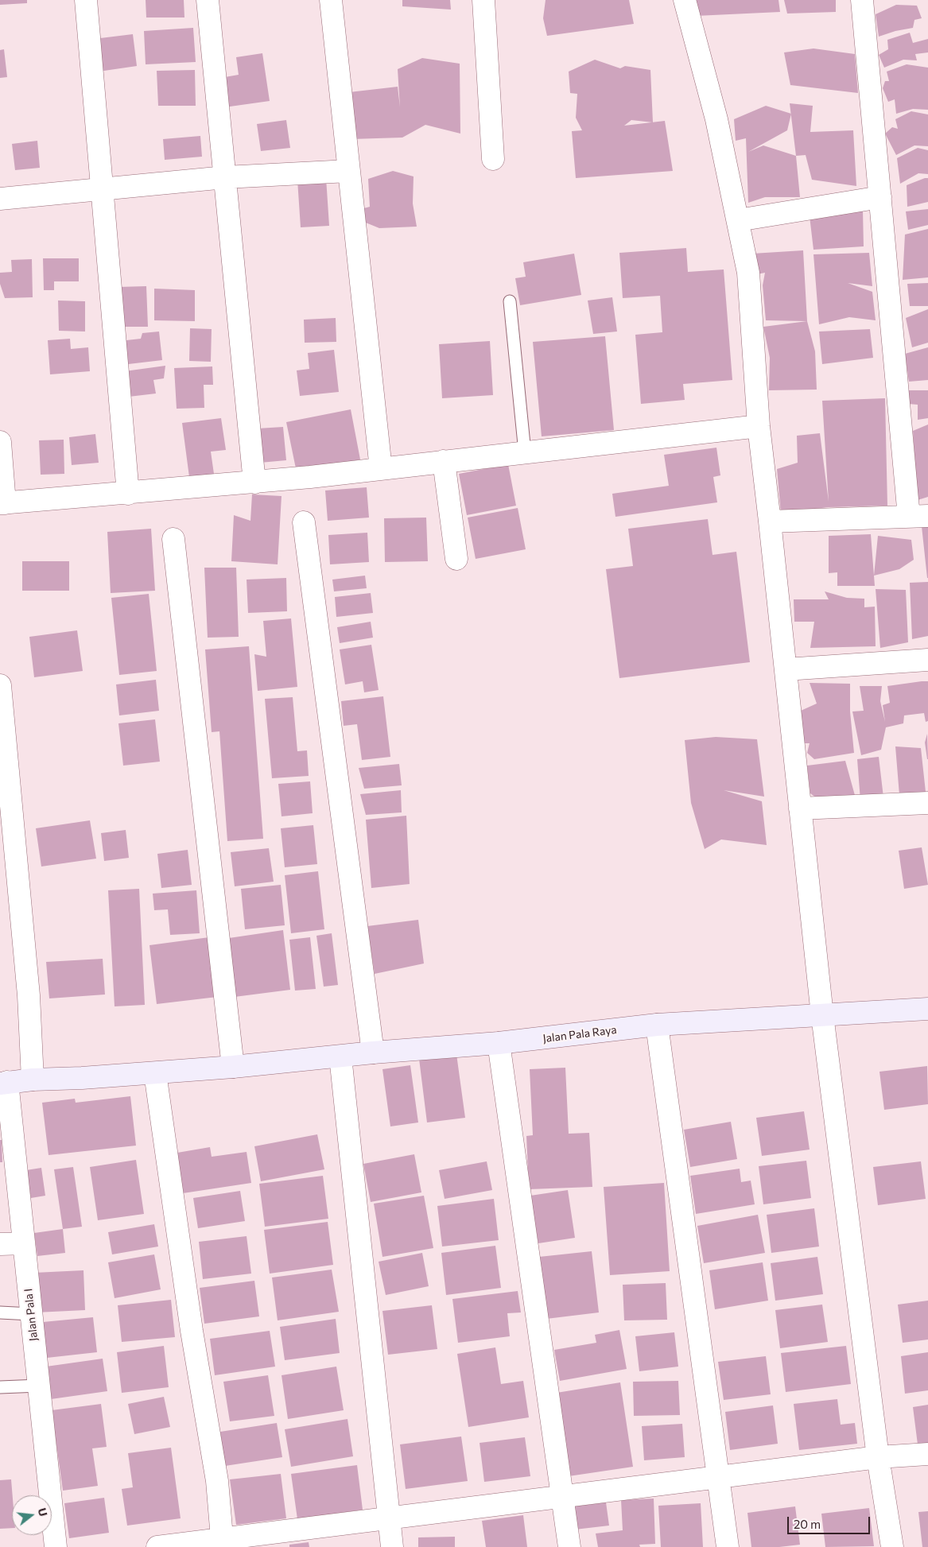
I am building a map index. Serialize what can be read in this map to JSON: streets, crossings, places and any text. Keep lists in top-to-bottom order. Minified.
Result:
{"streets":{"main road":["Jalan Pala Raya"],"street":["Jalan Pala I"]},"crossings":[["Jalan Pala Raya","Jalan Pala I"]],"scale_bar":"20 m","north":"right"}
